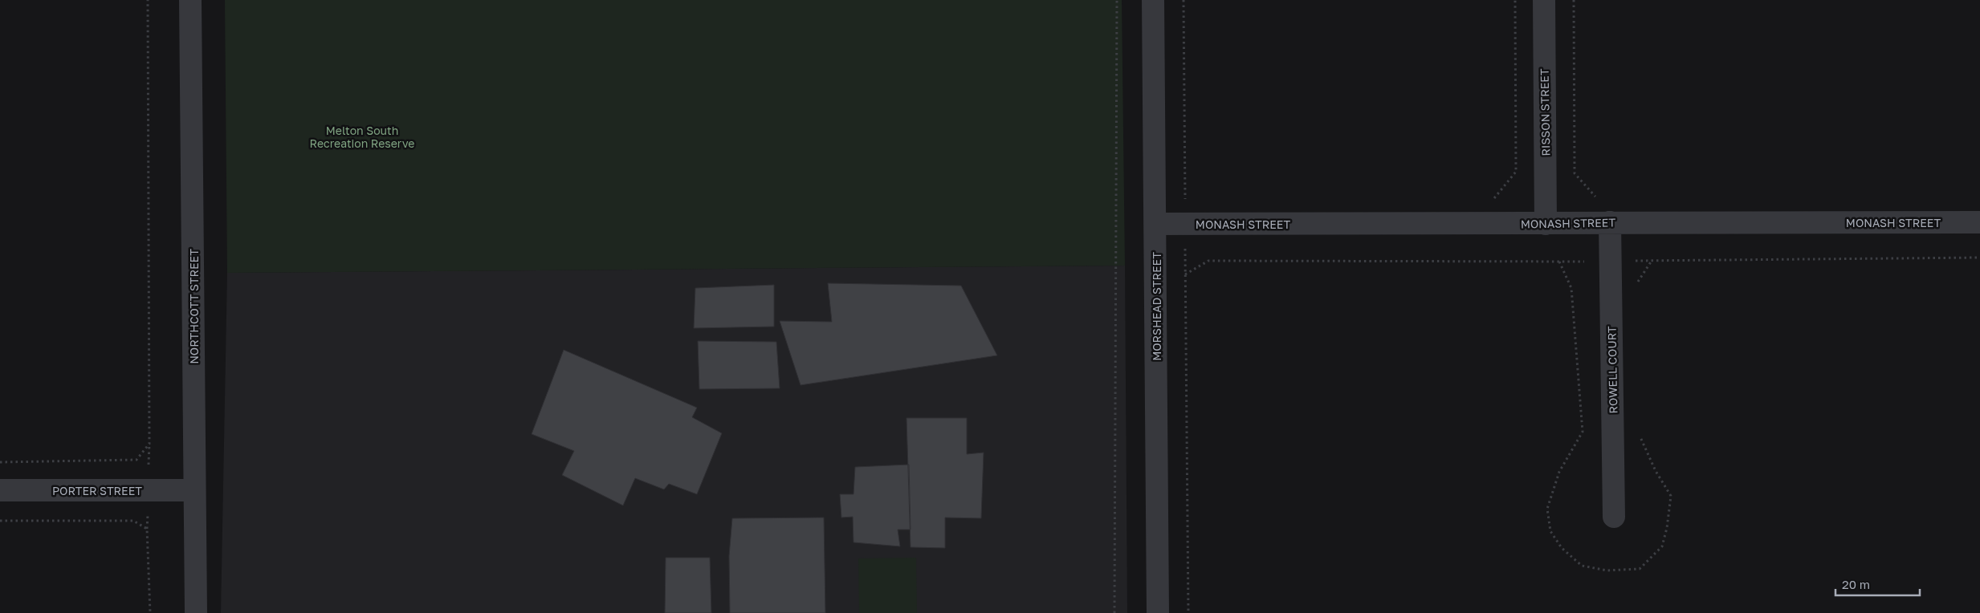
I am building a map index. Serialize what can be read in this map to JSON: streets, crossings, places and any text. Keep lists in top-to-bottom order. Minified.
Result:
{"streets":{"street":["RISSON STREET","MONASH STREET","NORTHCOTT STREET","MORSHEAD STREET","ROWELL COURT","PORTER STREET"]},"crossings":[["RISSON STREET","MONASH STREET"],["MONASH STREET","MORSHEAD STREET"],["MONASH STREET","ROWELL COURT"],["NORTHCOTT STREET","PORTER STREET"]],"parks":["Melton South Recreation Reserve"],"scale_bar":"20 m"}
